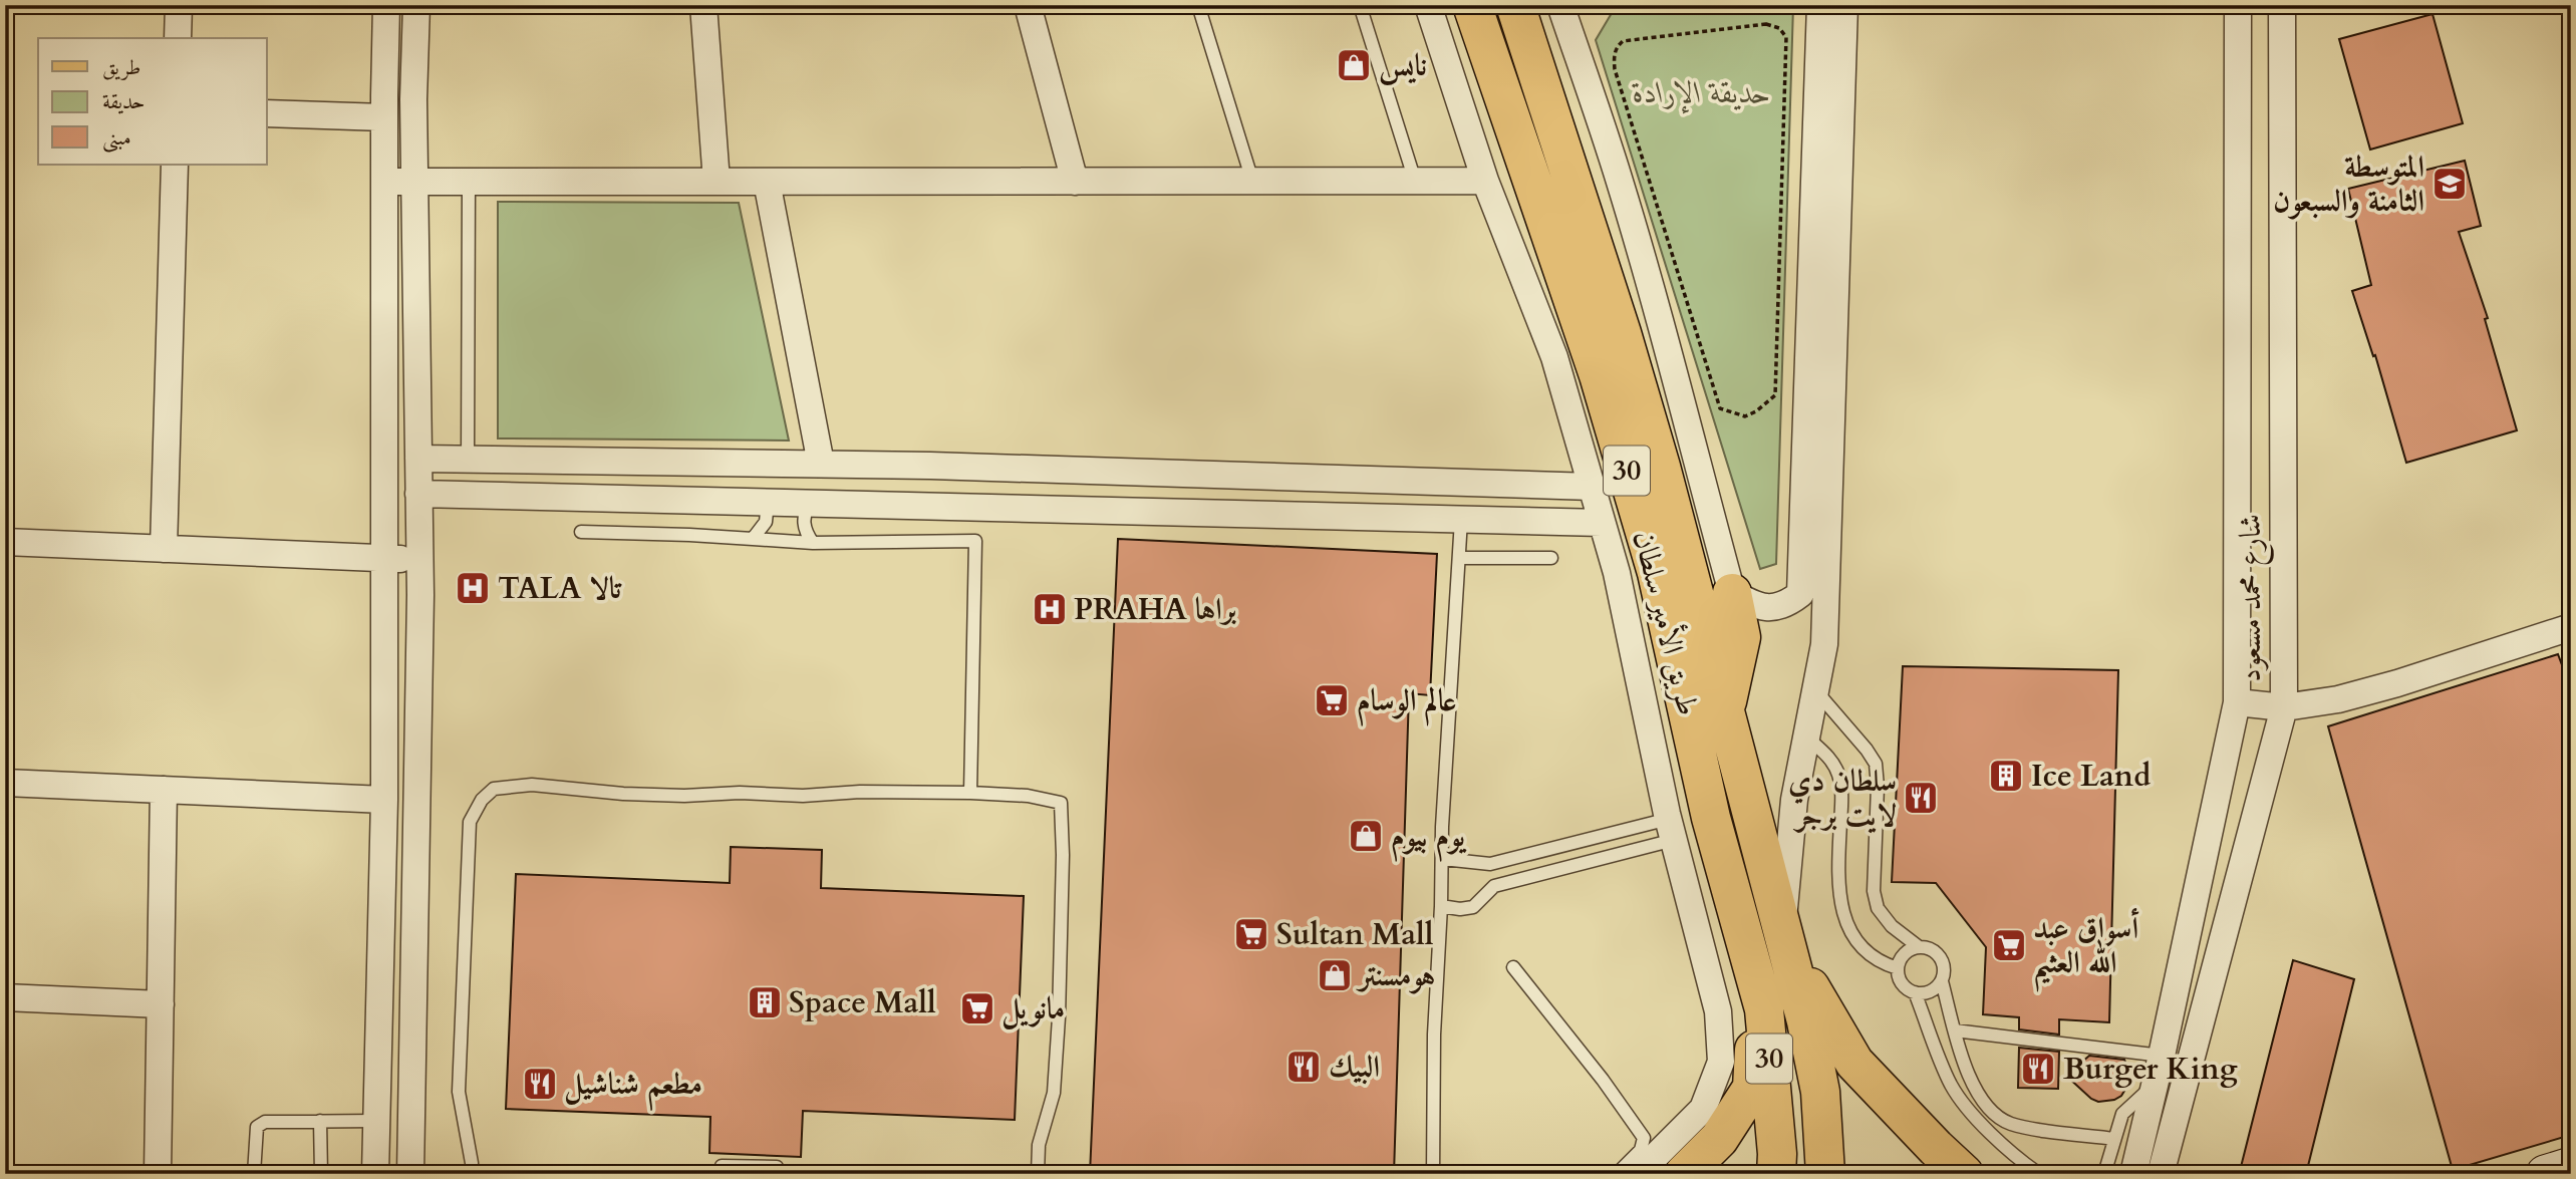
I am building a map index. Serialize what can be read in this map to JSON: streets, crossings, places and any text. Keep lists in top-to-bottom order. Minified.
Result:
{"streets":{"main road":["30","طريق الأمير سلطان"],"street":["شارع محمد مسعود"]},"parks":["حديقة الإرادة"],"places":{"shop":["نايس","يوم بيوم","هومسنتر"],"school or university":["المتوسطة الثامنة والسبعون"],"hospital":["TALA تالا","PRAHA براها"],"supermarket":["عالم الوسام","Sultan Mall","أسواق عبد الله العثيم","مانويل"],"building":["Ice Land","Space Mall"],"restaurant":["سلطان دي لايت برجر","البيك","Burger King","مطعم شناشيل"]},"legend":["طريق","حديقة","مبنى"]}
